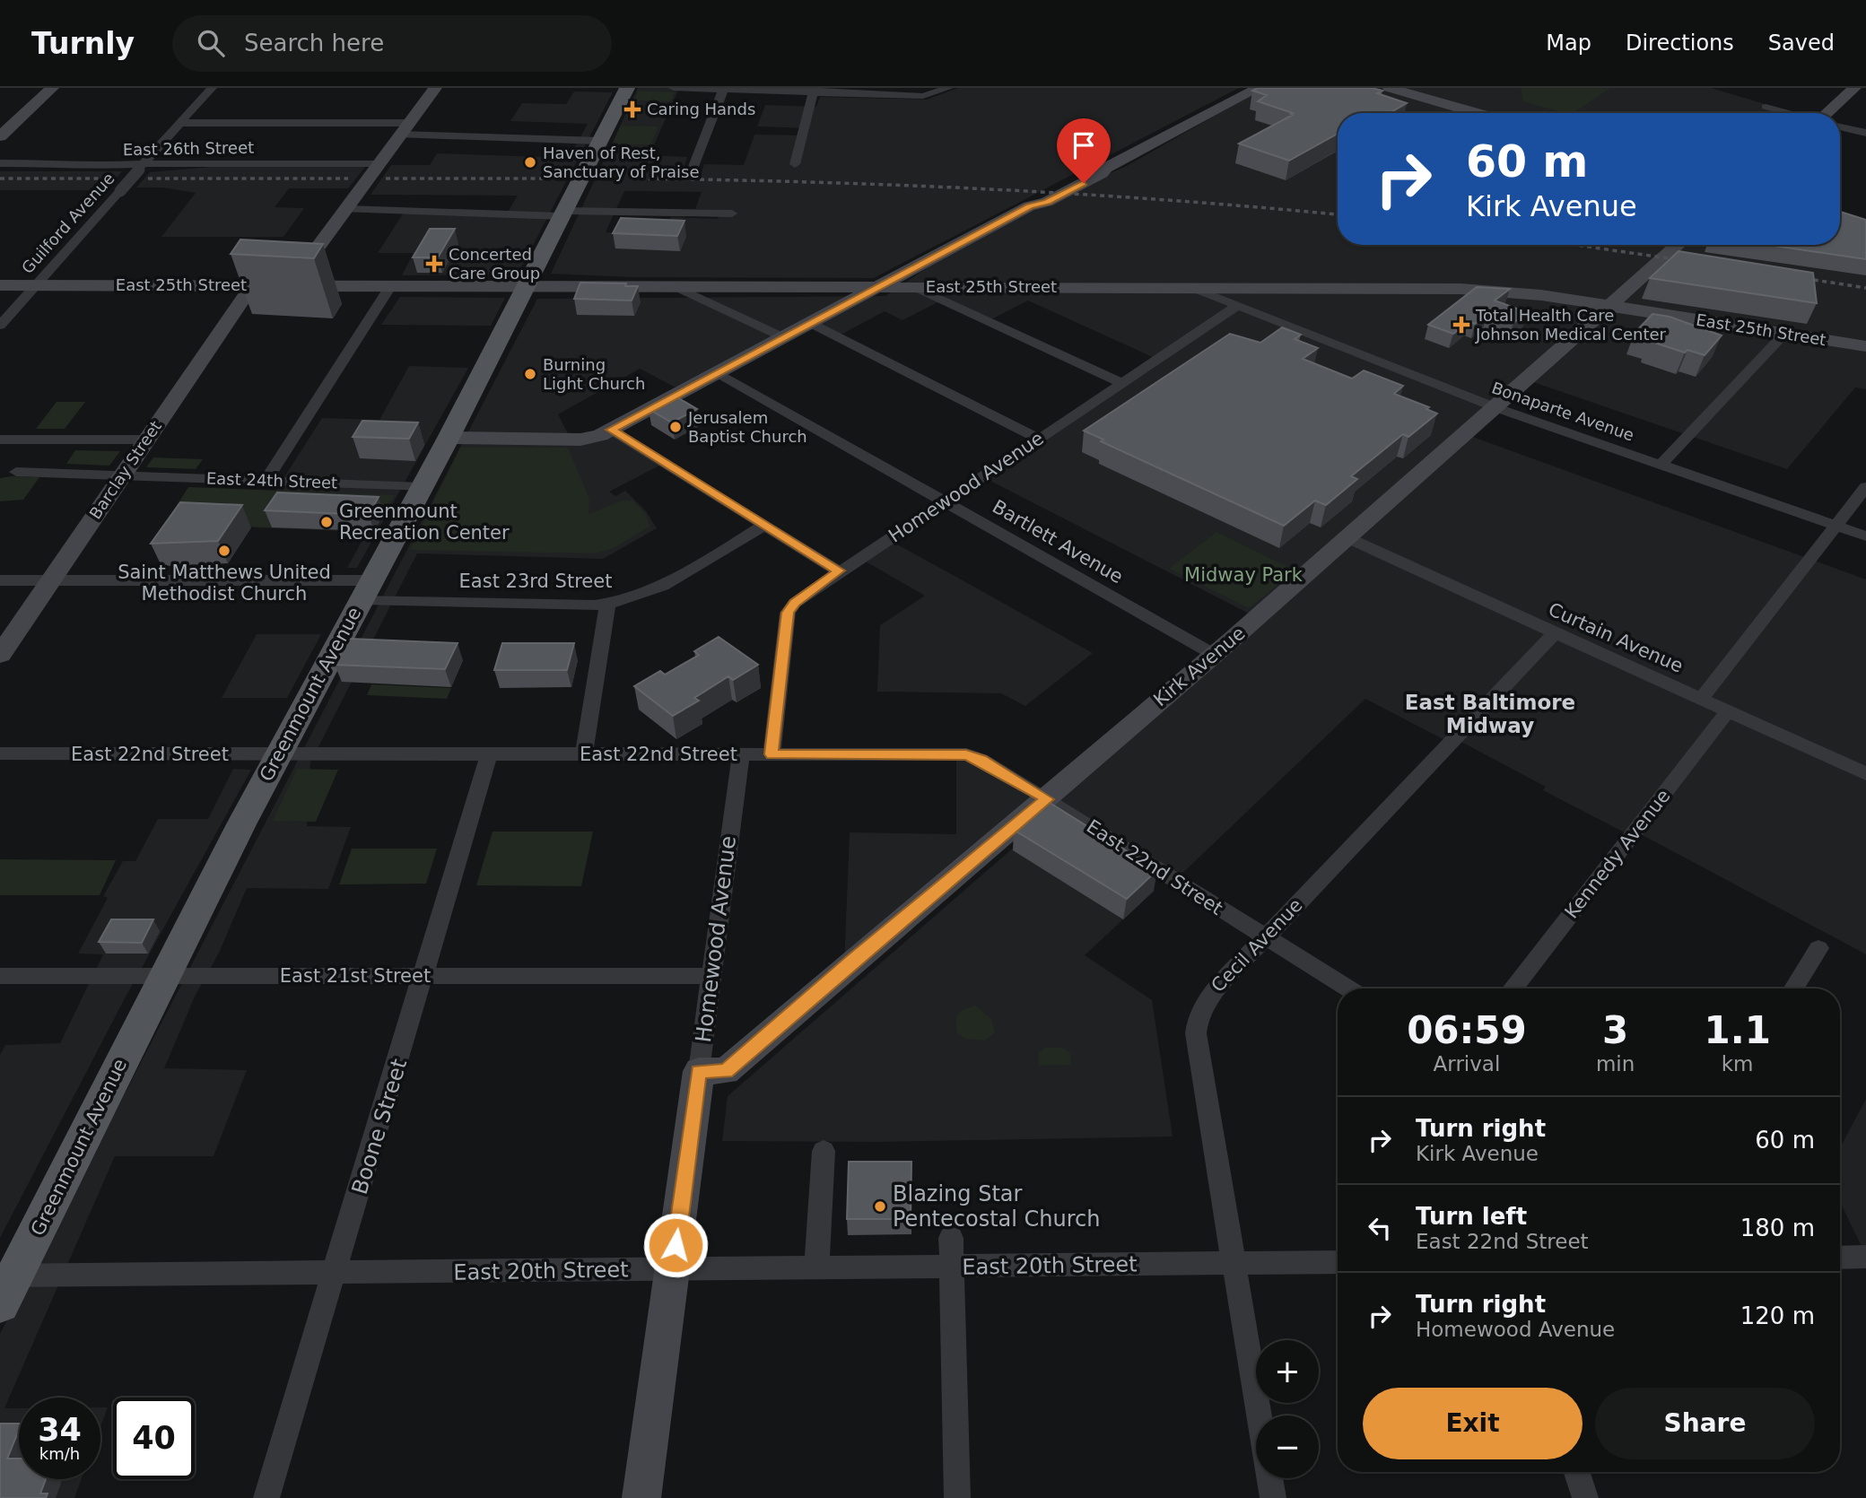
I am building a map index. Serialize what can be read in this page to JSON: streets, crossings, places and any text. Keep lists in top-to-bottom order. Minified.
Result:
{"streets":{"main road":["Greenmount Avenue"],"street":["East 26th Street","Guilford Avenue","East 25th Street","Bonaparte Avenue","Barclay Street","East 24th Street","Homewood Avenue","Bartlett Avenue","East 23rd Street","Curtain Avenue","Kirk Avenue","East 22nd Street","Kennedy Avenue","Cecil Avenue","East 21st Street","Boone Street","East 20th Street"]},"crossings":[["East 26th Street","Guilford Avenue"],["Guilford Avenue","East 25th Street"],["East 25th Street","Bonaparte Avenue"],["East 25th Street","Barclay Street"],["East 25th Street","Kirk Avenue"],["East 25th Street","Greenmount Avenue"],["Bonaparte Avenue","Homewood Avenue"],["Bonaparte Avenue","Kirk Avenue"],["Barclay Street","East 24th Street"],["Barclay Street","East 23rd Street"],["East 24th Street","Greenmount Avenue"],["Homewood Avenue","Bartlett Avenue"],["Homewood Avenue","Kirk Avenue"],["Homewood Avenue","East 22nd Street"],["Homewood Avenue","East 21st Street"],["Homewood Avenue","East 20th Street"],["Bartlett Avenue","Kirk Avenue"],["East 23rd Street","Greenmount Avenue"],["Curtain Avenue","Kirk Avenue"],["Curtain Avenue","Kennedy Avenue"],["Curtain Avenue","Cecil Avenue"],["Kirk Avenue","East 22nd Street"],["Greenmount Avenue","East 22nd Street"],["Greenmount Avenue","East 21st Street"],["Greenmount Avenue","East 20th Street"],["East 22nd Street","Cecil Avenue"],["East 22nd Street","Boone Street"],["Cecil Avenue","East 20th Street"],["East 21st Street","Boone Street"],["Boone Street","East 20th Street"]],"districts":["East Baltimore Midway"],"parks":["Midway Park"],"places":{"health":["Caring Hands","Concerted Care Group","Total Health Care Johnson Medical Center"],"other":["Haven of Rest, Sanctuary of Praise","Burning Light Church","Jerusalem Baptist Church","Greenmount Recreation Center","Saint Matthews United Methodist Church","Blazing Star Pentecostal Church"]},"page":{"header":"Turnly","search":"Search here","nav":["Map","Directions","Saved"],"turn":["60 m","Kirk Avenue"],"eta":["06:59","Arrival","3","min","1.1","km"],"list":[{"name":"Turn right","note":"Kirk Avenue","value":"60 m"},{"name":"Turn left","note":"East 22nd Street","value":"180 m"},{"name":"Turn right","note":"Homewood Avenue","value":"120 m"}],"map_buttons":["+","−"],"buttons":["Exit","Share"],"speed":"34 km/h","limit":"40"}}
